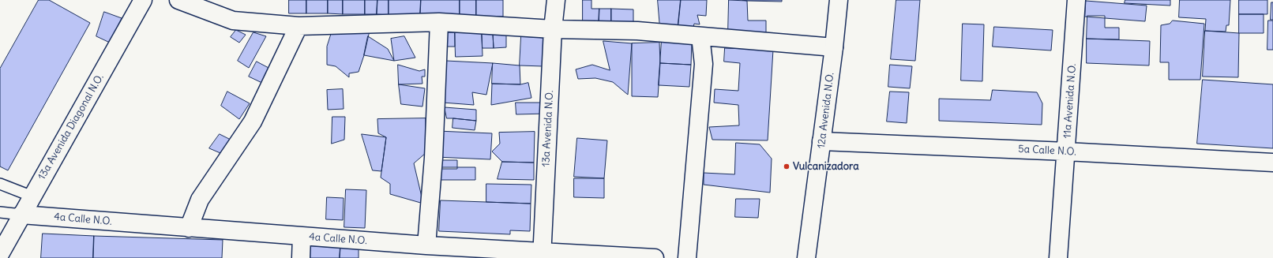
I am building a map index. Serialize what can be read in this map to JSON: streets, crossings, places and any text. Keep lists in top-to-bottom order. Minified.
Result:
{"streets":{"street":["11a Avenida N.O.","12a Avenida N.O.","13a Avenida Diagonal N.O.","13a Avenida N.O.","5a Calle N.O.","4a Calle N.O."]},"crossings":[["11a Avenida N.O.","5a Calle N.O."],["12a Avenida N.O.","5a Calle N.O."],["13a Avenida Diagonal N.O.","4a Calle N.O."],["13a Avenida N.O.","4a Calle N.O."]],"places":["Vulcanizadora"]}
